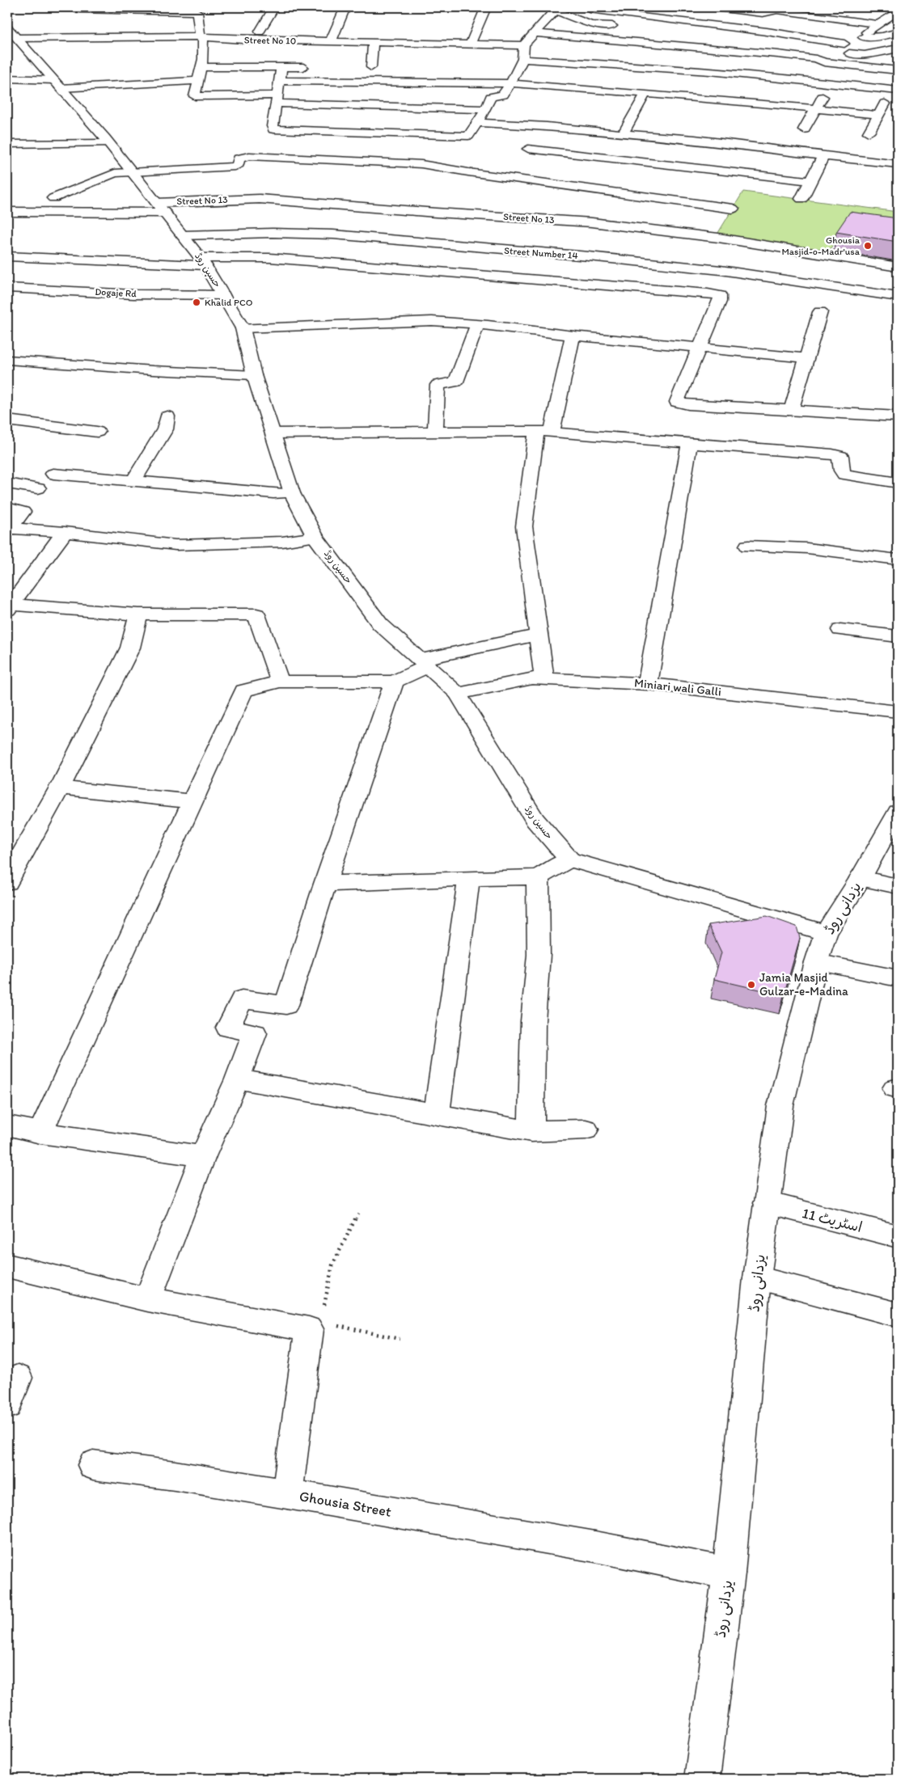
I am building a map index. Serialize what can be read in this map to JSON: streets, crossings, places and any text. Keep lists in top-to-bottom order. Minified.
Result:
{"streets":{"street":["Street No 10","Street No 13","Street Number 14","حسین روڈ","Dogaje Rd","Miniari wali Galli","یزدانی روڈ","اسٹریٹ 11","Ghousia Street"]},"crossings":[["Street No 10","حسین روڈ"],["Street No 13","حسین روڈ"],["Street Number 14","حسین روڈ"],["حسین روڈ","Dogaje Rd"],["حسین روڈ","Miniari wali Galli"],["یزدانی روڈ","اسٹریٹ 11"],["یزدانی روڈ","Ghousia Street"]],"places":["Ghousia Masjid-o-Madr'usa","Khalid PCO","Jamia Masjid Gulzar-e-Madina"]}
